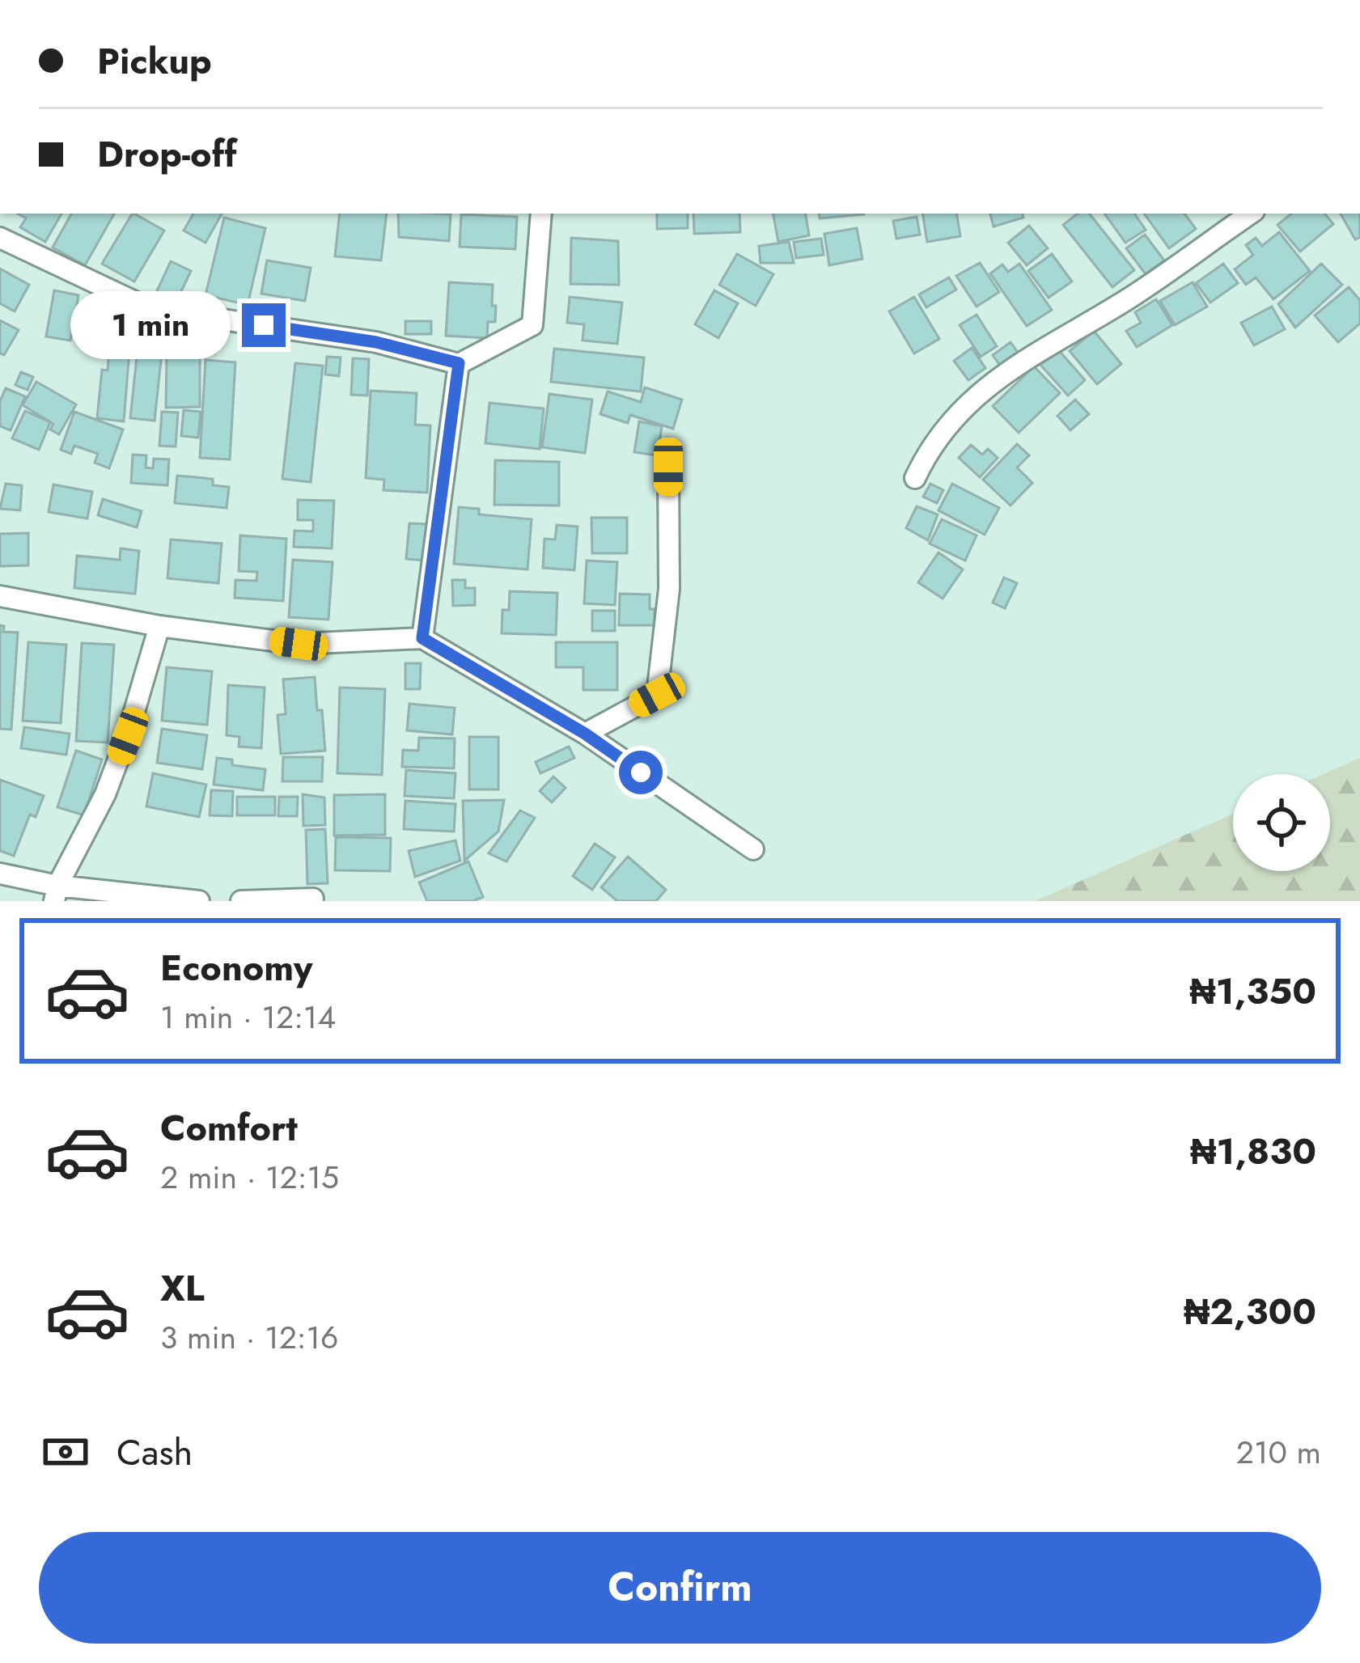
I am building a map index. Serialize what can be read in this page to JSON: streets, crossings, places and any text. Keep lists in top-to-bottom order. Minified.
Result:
{"page":{"banner":["Pickup","Drop-off"],"bubble":"1 min","list":[{"name":"Economy","note":"1 min · 12:14","value":"₦1,350"},{"name":"Comfort","note":"2 min · 12:15","value":"₦1,830"},{"name":"XL","note":"3 min · 12:16","value":"₦2,300"}],"pay":["Cash","210 m"],"buttons":"Confirm"}}
